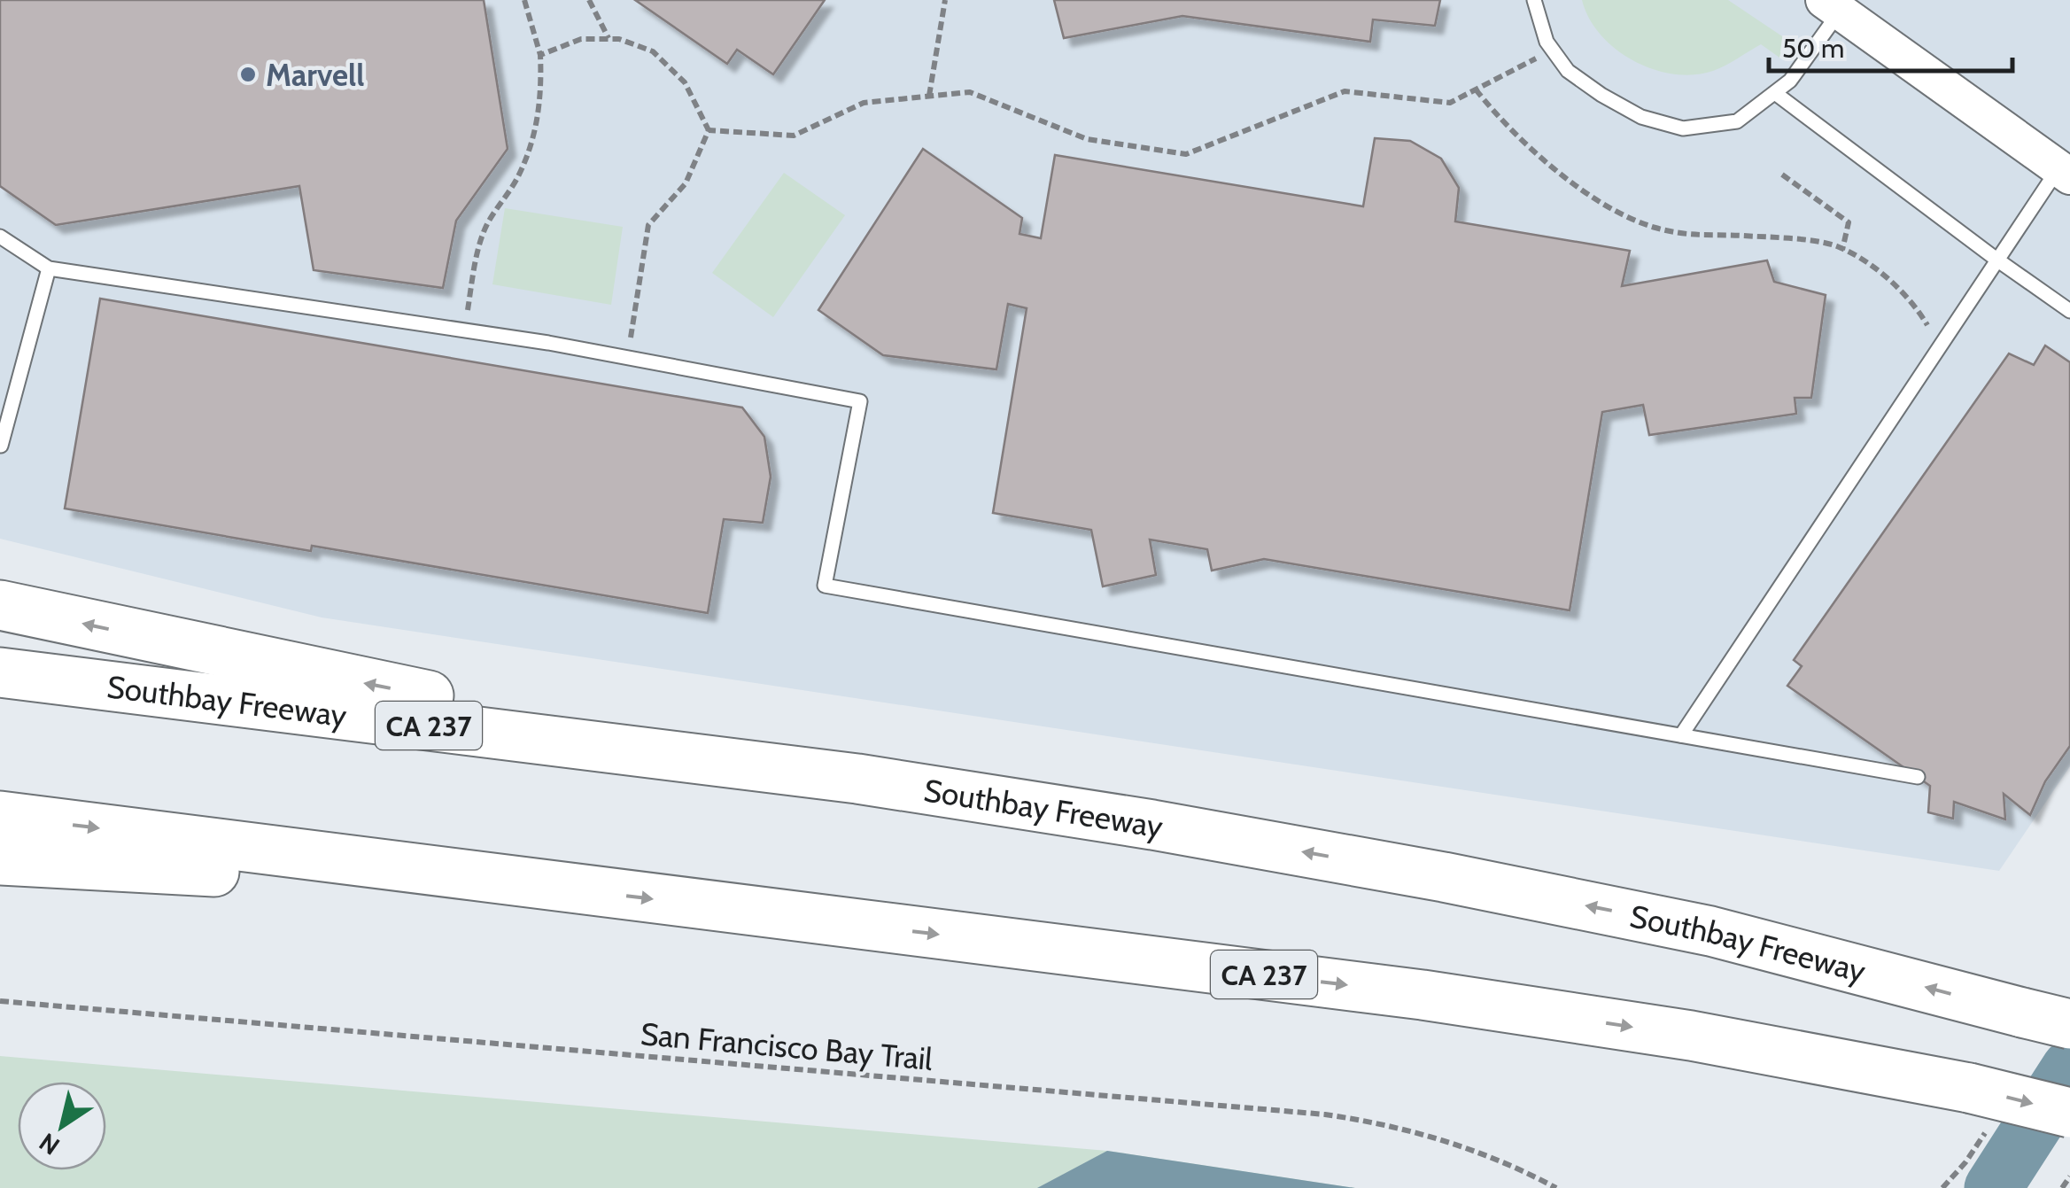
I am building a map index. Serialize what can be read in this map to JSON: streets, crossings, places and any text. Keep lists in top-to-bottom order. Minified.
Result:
{"streets":{"highway":["Southbay Freeway","CA 237"],"path":["San Francisco Bay Trail"]},"places":["Marvell"],"scale_bar":"50 m","north":"bottom left"}
